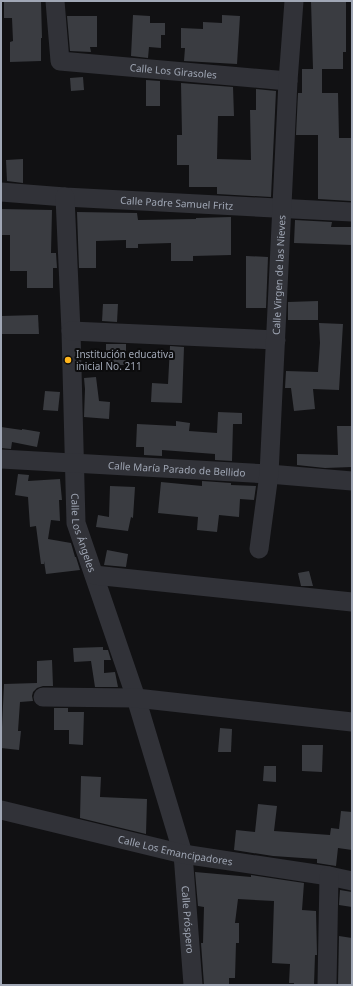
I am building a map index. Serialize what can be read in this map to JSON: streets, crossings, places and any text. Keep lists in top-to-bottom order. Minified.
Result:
{"streets":{"street":["Calle Los Girasoles","Calle Padre Samuel Fritz","Calle Virgen de las Nieves","Calle María Parado de Bellido","Calle Los Ángeles","Calle Los Emancipadores","Calle Próspero"]},"crossings":[["Calle Los Girasoles","Calle Virgen de las Nieves"],["Calle Padre Samuel Fritz","Calle Virgen de las Nieves"],["Calle Padre Samuel Fritz","Calle Los Ángeles"],["Calle Virgen de las Nieves","Calle María Parado de Bellido"],["Calle María Parado de Bellido","Calle Los Ángeles"],["Calle Los Ángeles","Calle Los Emancipadores"],["Calle Los Ángeles","Calle Próspero"],["Calle Los Emancipadores","Calle Próspero"]],"places":["Institución educativa inicial No. 211"]}
